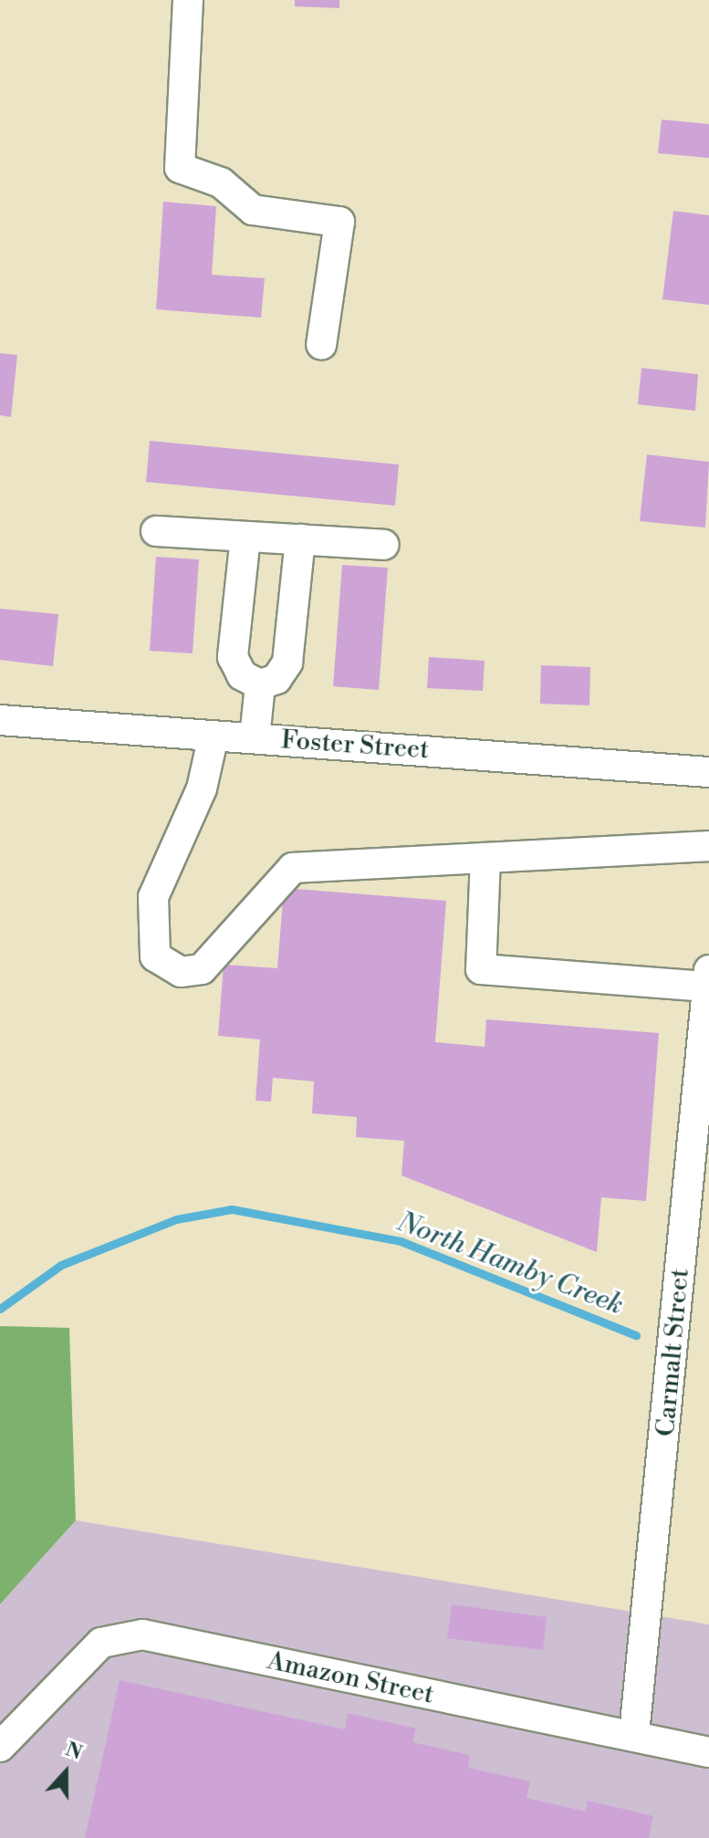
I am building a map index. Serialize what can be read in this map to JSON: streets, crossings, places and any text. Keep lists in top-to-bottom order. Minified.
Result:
{"streets":{"street":["Foster Street","Carmalt Street","Amazon Street"]},"crossings":[["Carmalt Street","Amazon Street"]],"water":["North Hamby Creek"],"north":"top"}
